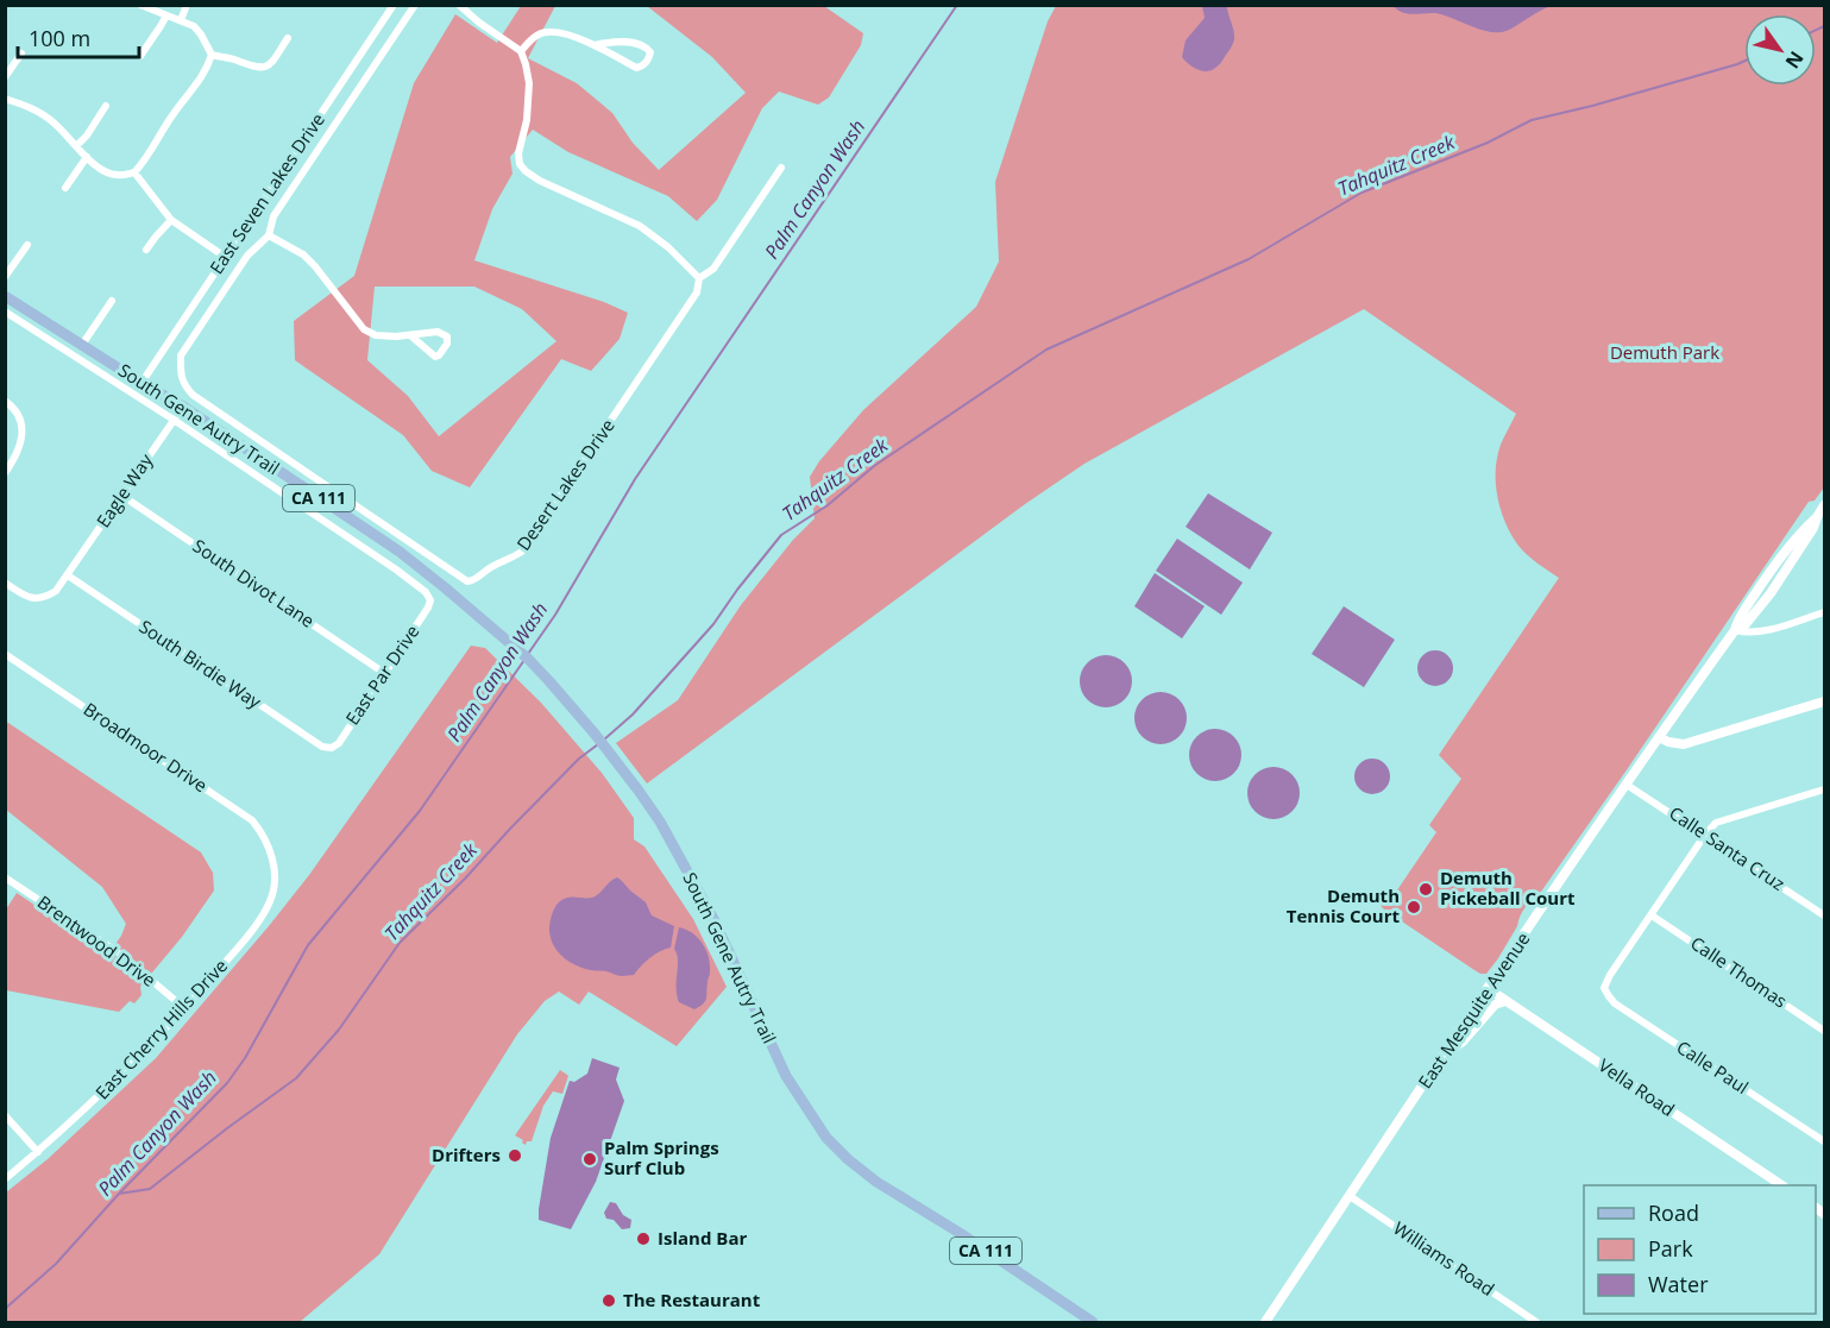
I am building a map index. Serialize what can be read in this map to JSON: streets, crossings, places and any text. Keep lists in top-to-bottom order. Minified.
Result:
{"streets":{"main road":["South Gene Autry Trail","CA 111"],"street":["East Seven Lakes Drive","Desert Lakes Drive","Eagle Way","South Divot Lane","South Birdie Way","East Par Drive","Broadmoor Drive","Calle Santa Cruz","Brentwood Drive","Calle Thomas","East Mesquite Avenue","East Cherry Hills Drive","Calle Paul","Vella Road","Williams Road"]},"crossings":[["East Seven Lakes Drive","South Gene Autry Trail"],["South Gene Autry Trail","Eagle Way"],["South Gene Autry Trail","East Par Drive"],["Eagle Way","South Divot Lane"],["Eagle Way","South Birdie Way"],["South Divot Lane","East Par Drive"],["South Birdie Way","East Par Drive"],["Broadmoor Drive","East Cherry Hills Drive"],["Calle Santa Cruz","East Mesquite Avenue"],["Brentwood Drive","East Cherry Hills Drive"],["Calle Thomas","Calle Paul"],["East Mesquite Avenue","Vella Road"],["East Mesquite Avenue","Williams Road"]],"water":["Tahquitz Creek","Palm Canyon Wash"],"parks":["Demuth Park"],"places":["Demuth Pickeball Court","Demuth Tennis Court","Drifters","Palm Springs Surf Club","Island Bar","The Restaurant"],"legend":["Road","Park","Water"],"scale_bar":"100 m","north":"bottom right"}
